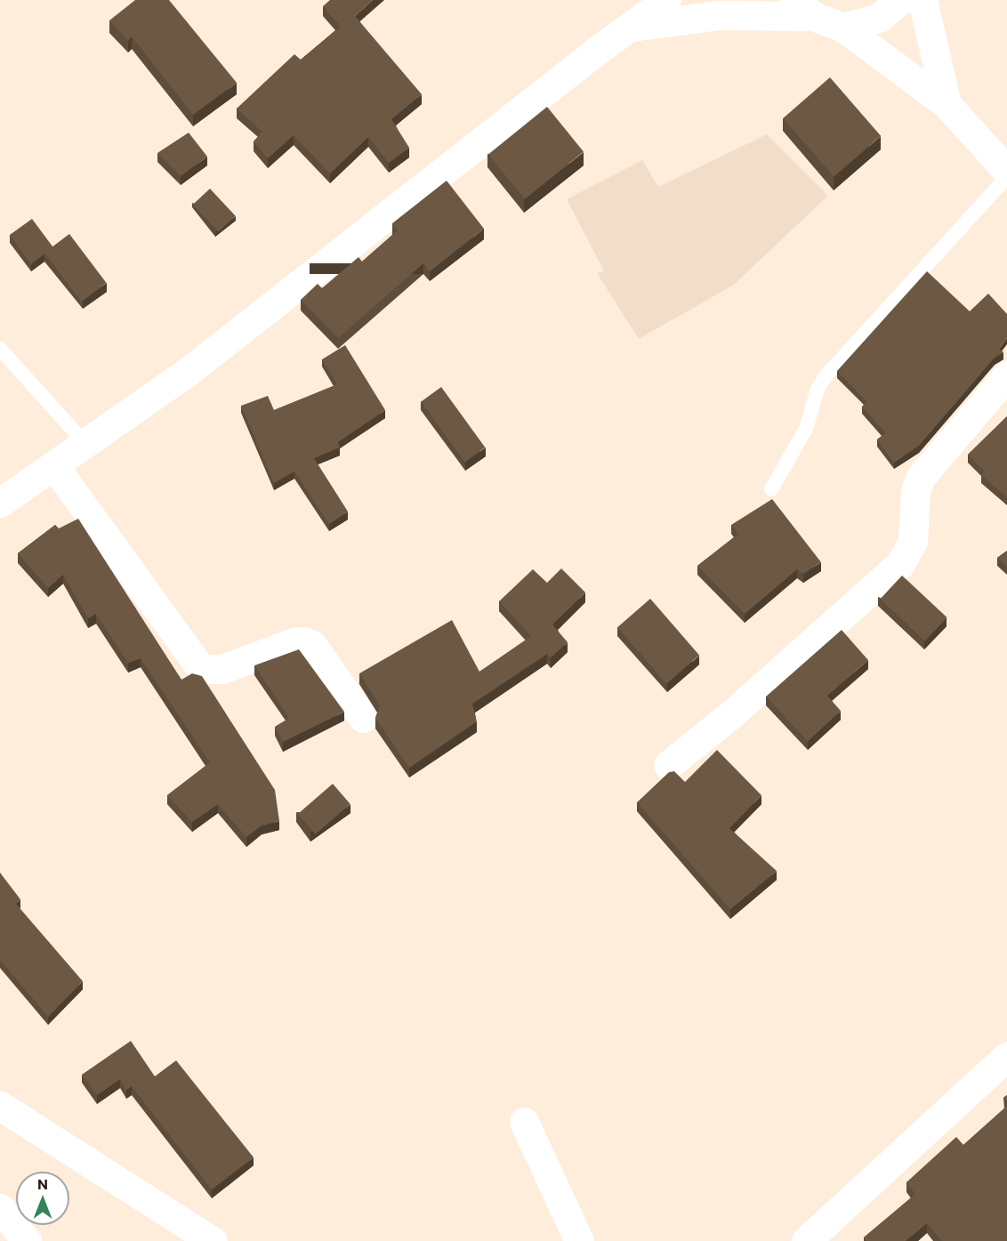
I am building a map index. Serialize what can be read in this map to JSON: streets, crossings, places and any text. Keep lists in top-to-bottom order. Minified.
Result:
{"north":"top"}
